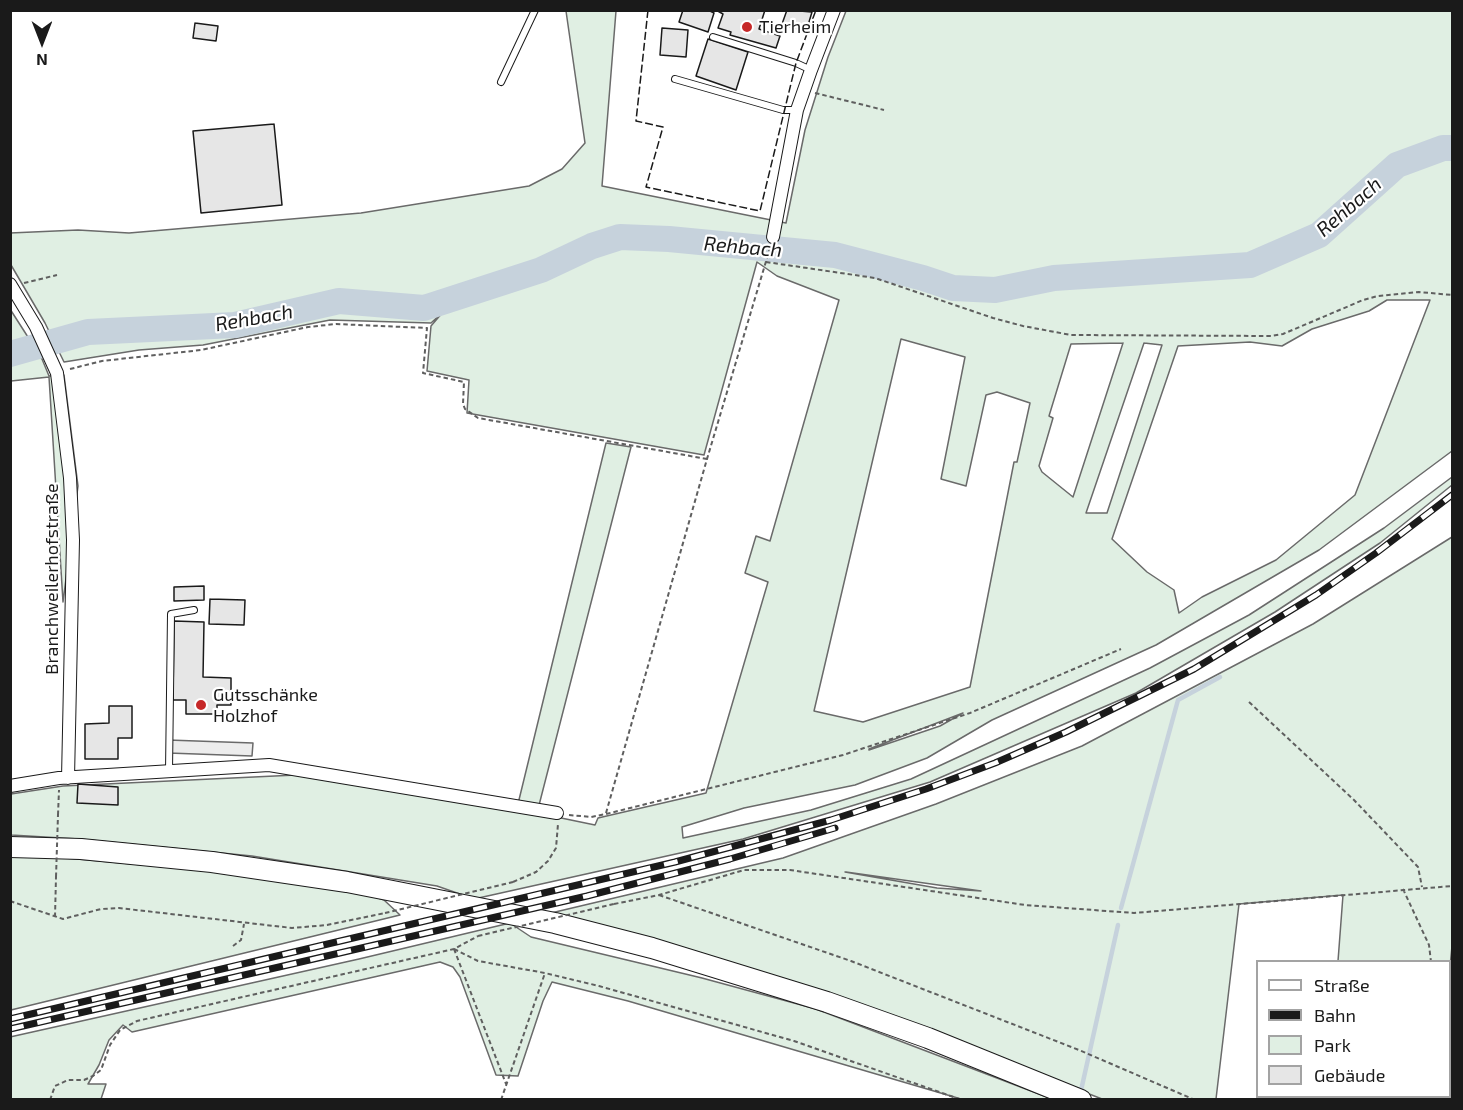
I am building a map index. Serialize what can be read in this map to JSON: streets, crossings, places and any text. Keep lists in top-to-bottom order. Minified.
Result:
{"streets":{"street":["Branchweilerhofstraße"]},"water":["Rehbach"],"places":["Tierheim","Gutsschänke Holzhof"],"legend":["Straße","Bahn","Park","Gebäude"],"north":"bottom"}
